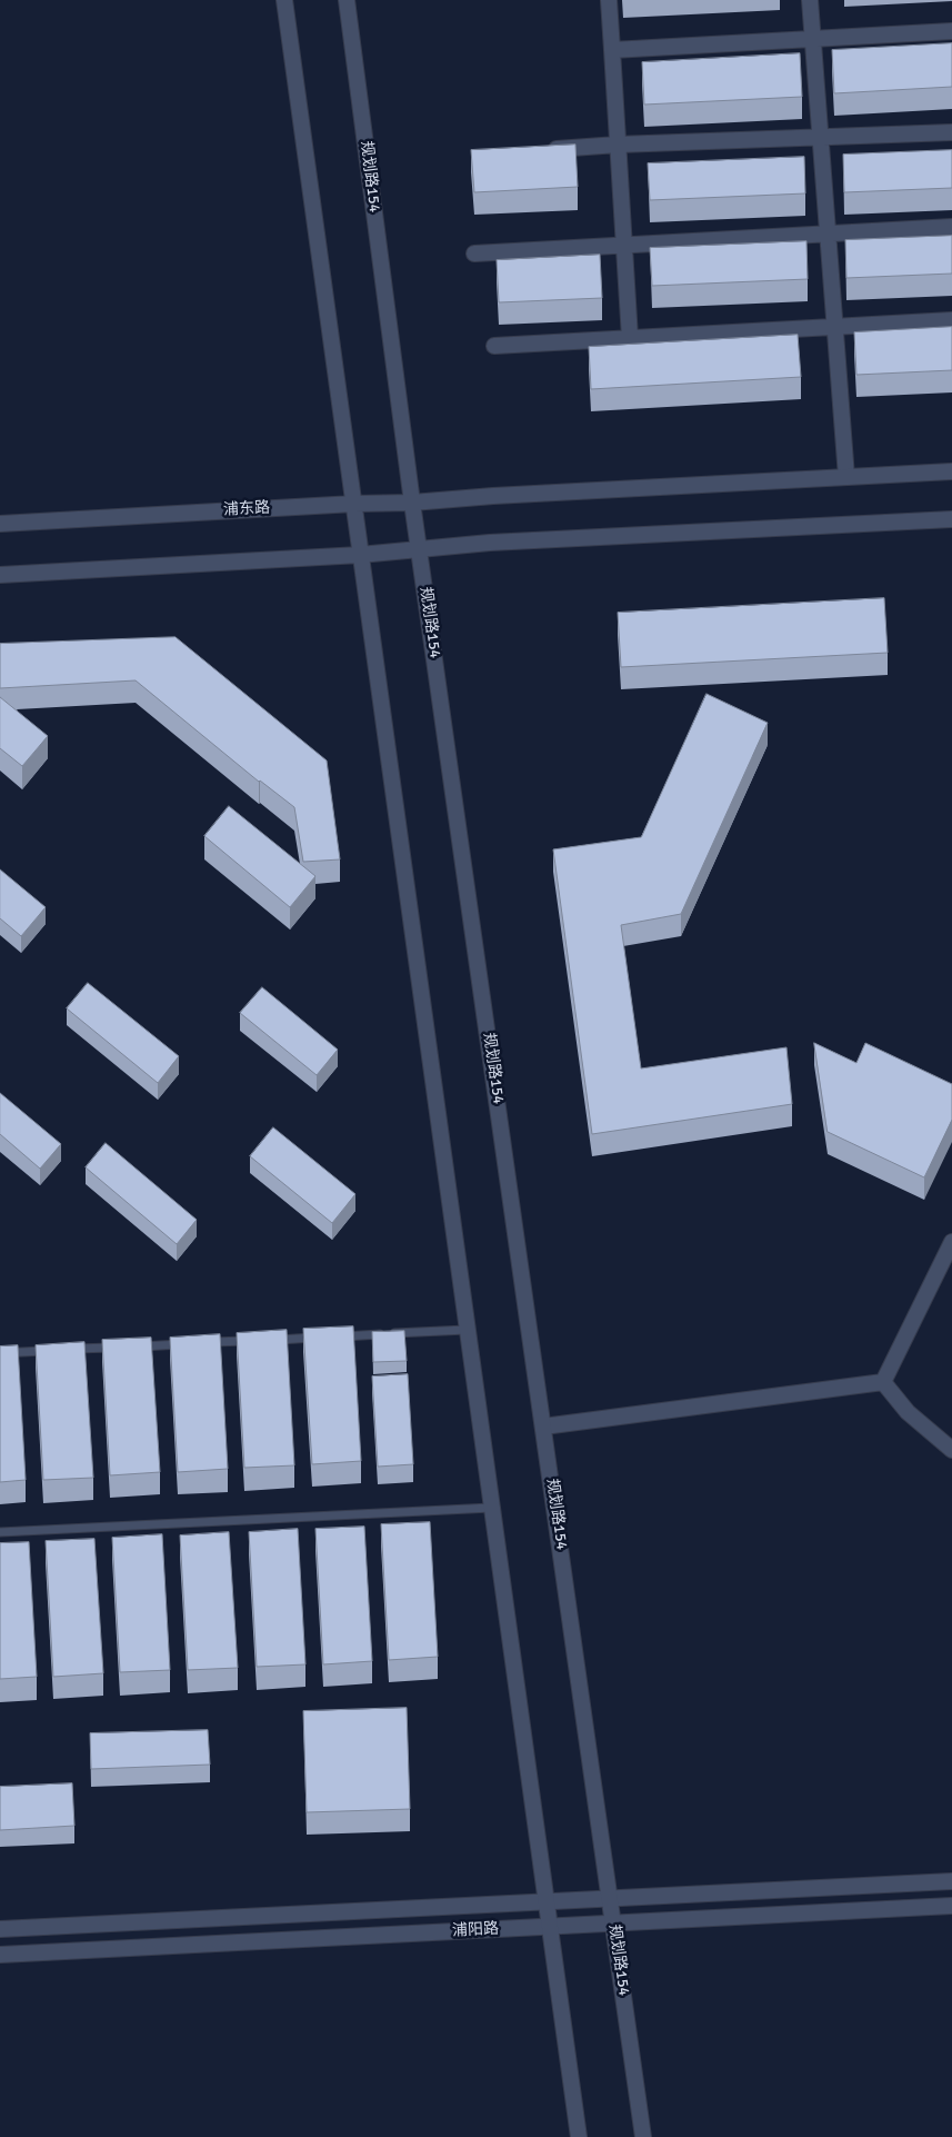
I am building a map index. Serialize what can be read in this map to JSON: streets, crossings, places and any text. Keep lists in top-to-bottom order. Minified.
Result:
{"streets":{"main road":["规划路154","浦东路","浦阳路"]},"crossings":[["规划路154","浦东路"],["规划路154","浦阳路"]]}
